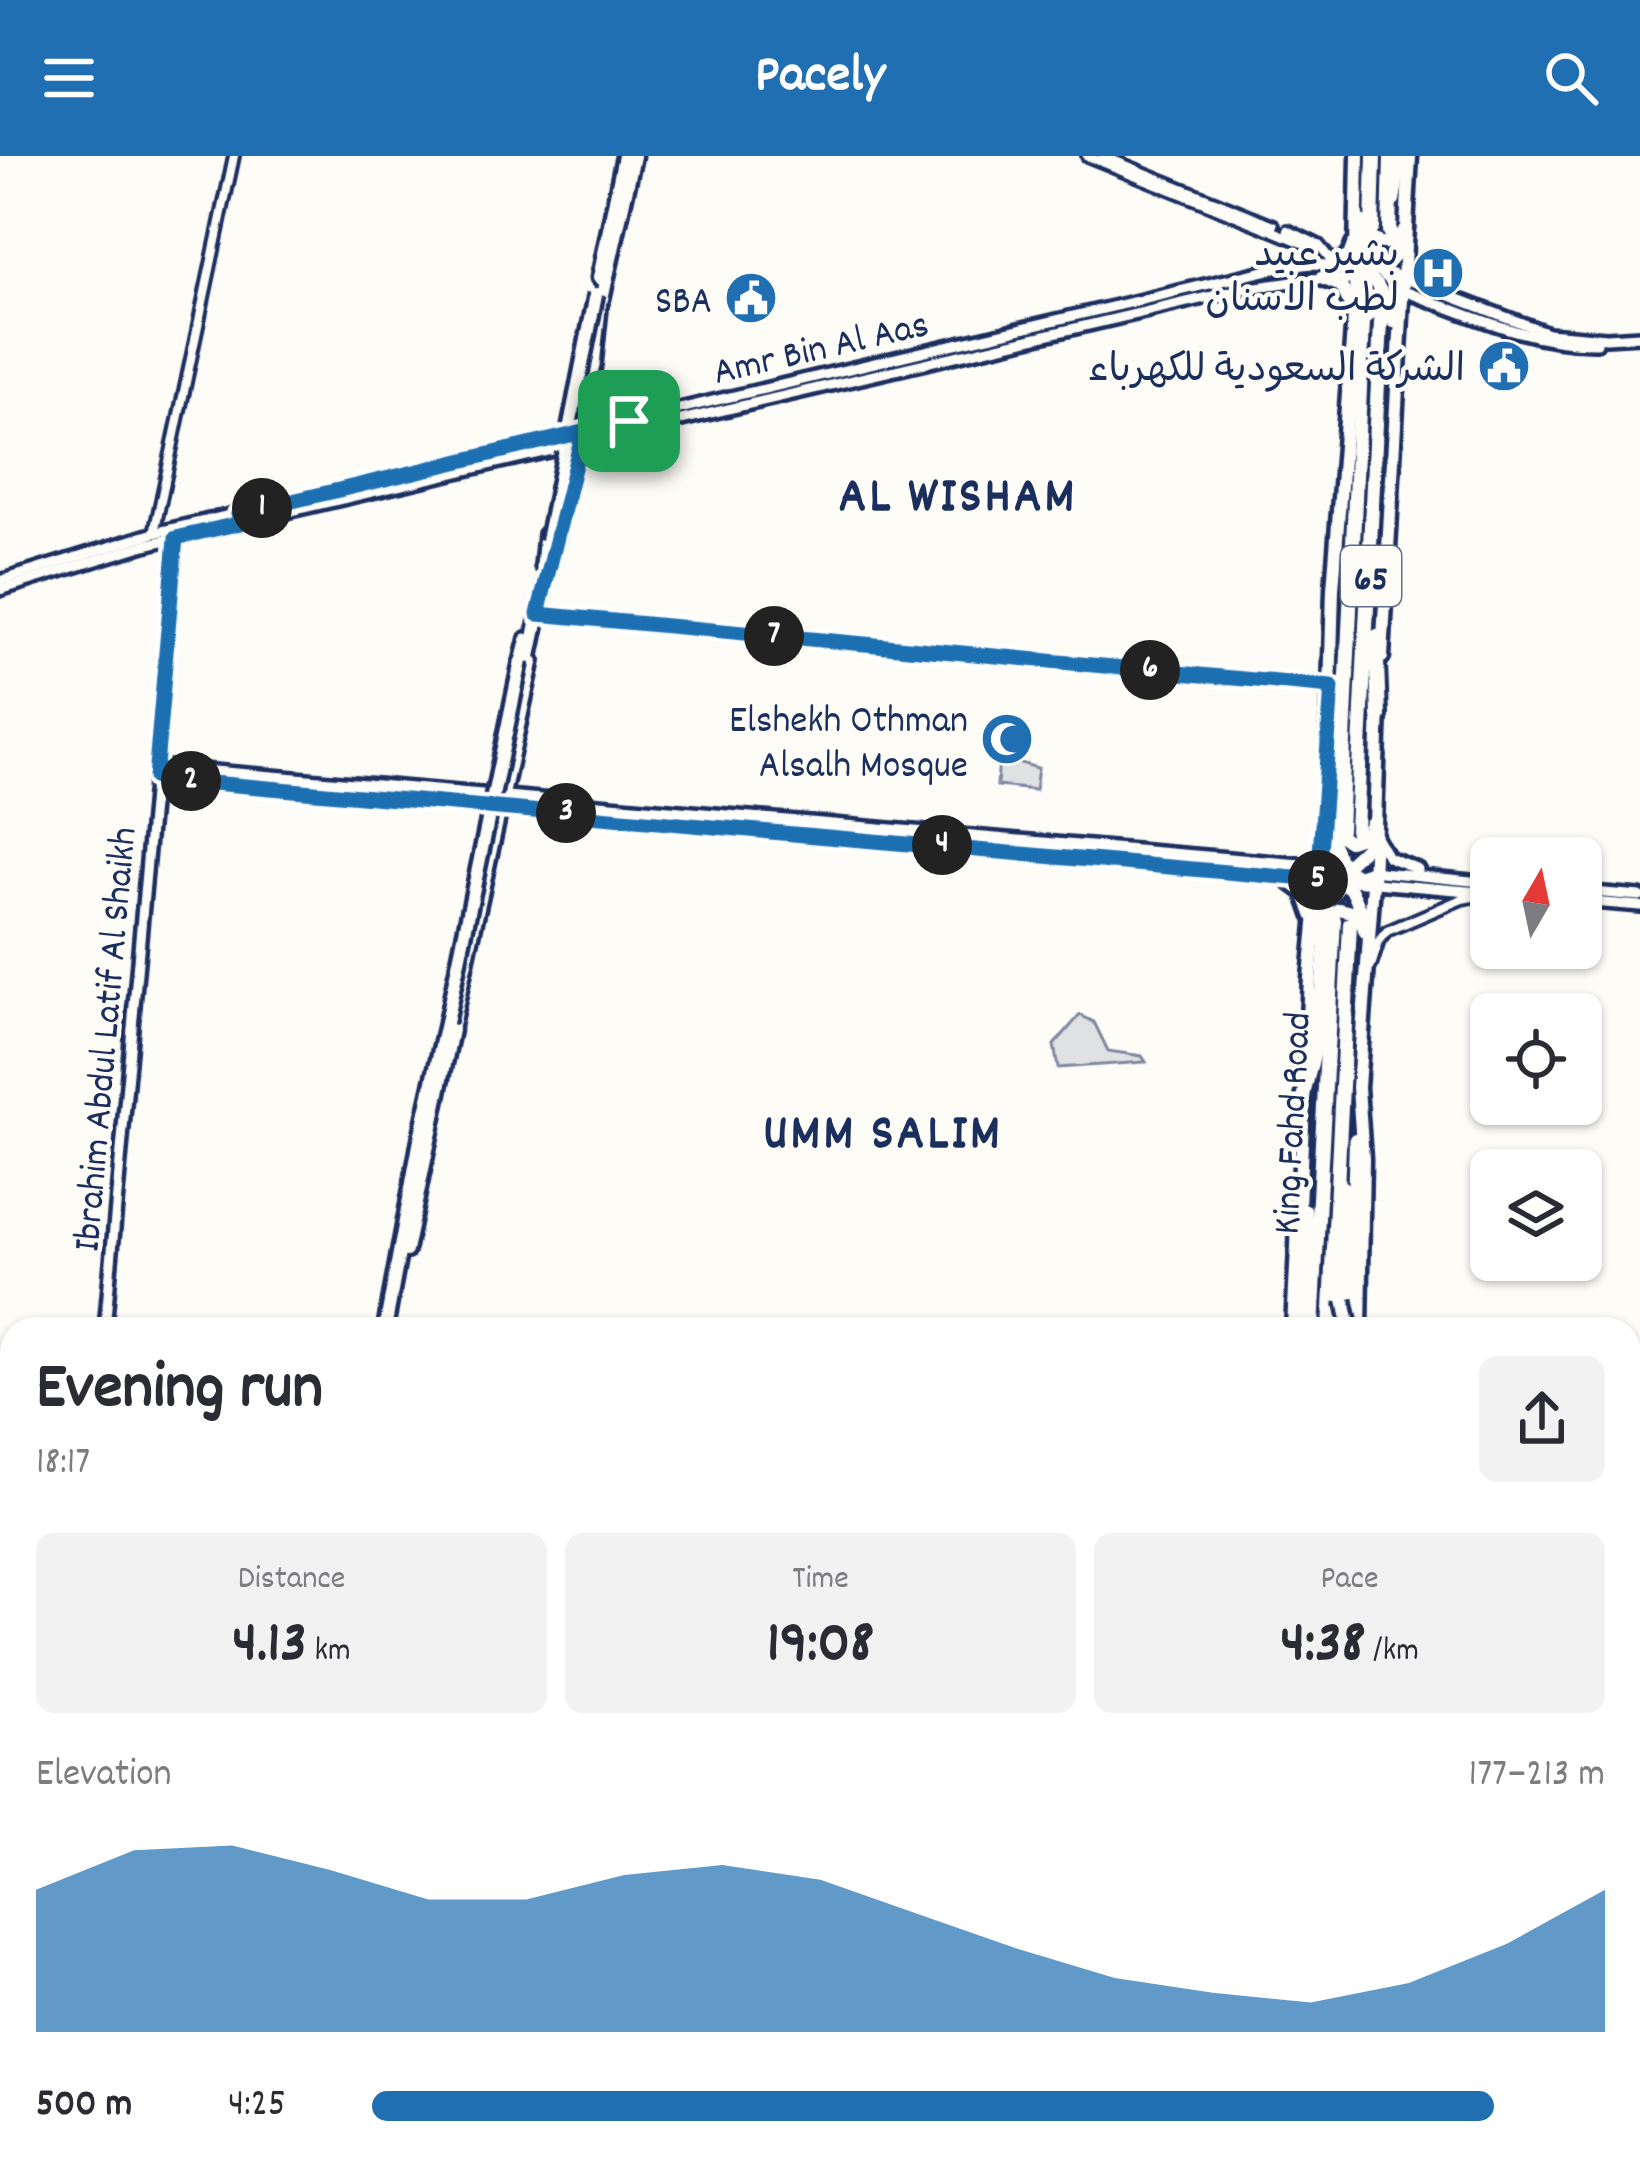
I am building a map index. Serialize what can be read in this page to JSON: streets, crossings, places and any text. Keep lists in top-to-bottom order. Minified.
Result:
{"streets":{"highway":["65","King Fahd Road"],"main road":["Amr Bin Al Aas","Ibrahim Abdul Latif Al Shaikh"]},"crossings":[["Amr Bin Al Aas","Ibrahim Abdul Latif Al Shaikh"]],"districts":["AL WISHAM","UMM SALIM"],"places":{"hospital":["بشير عبيد لطب الاسنان"],"public building":["SBA","الشركة السعودية للكهرباء"],"mosque":["Elshekh Othman Alsalh Mosque"]},"north":"top","page":{"header":"Pacely","pins":["1","7","6","2","3","4","5"],"heading":["Evening run","18:17"],"stats":[["Distance","4.13 km"],["Time","19:08"],["Pace","4:38 /km"]],"chart":["Elevation","177–213 m"],"list":[{"name":"500 m","note":"4:25"}]}}
